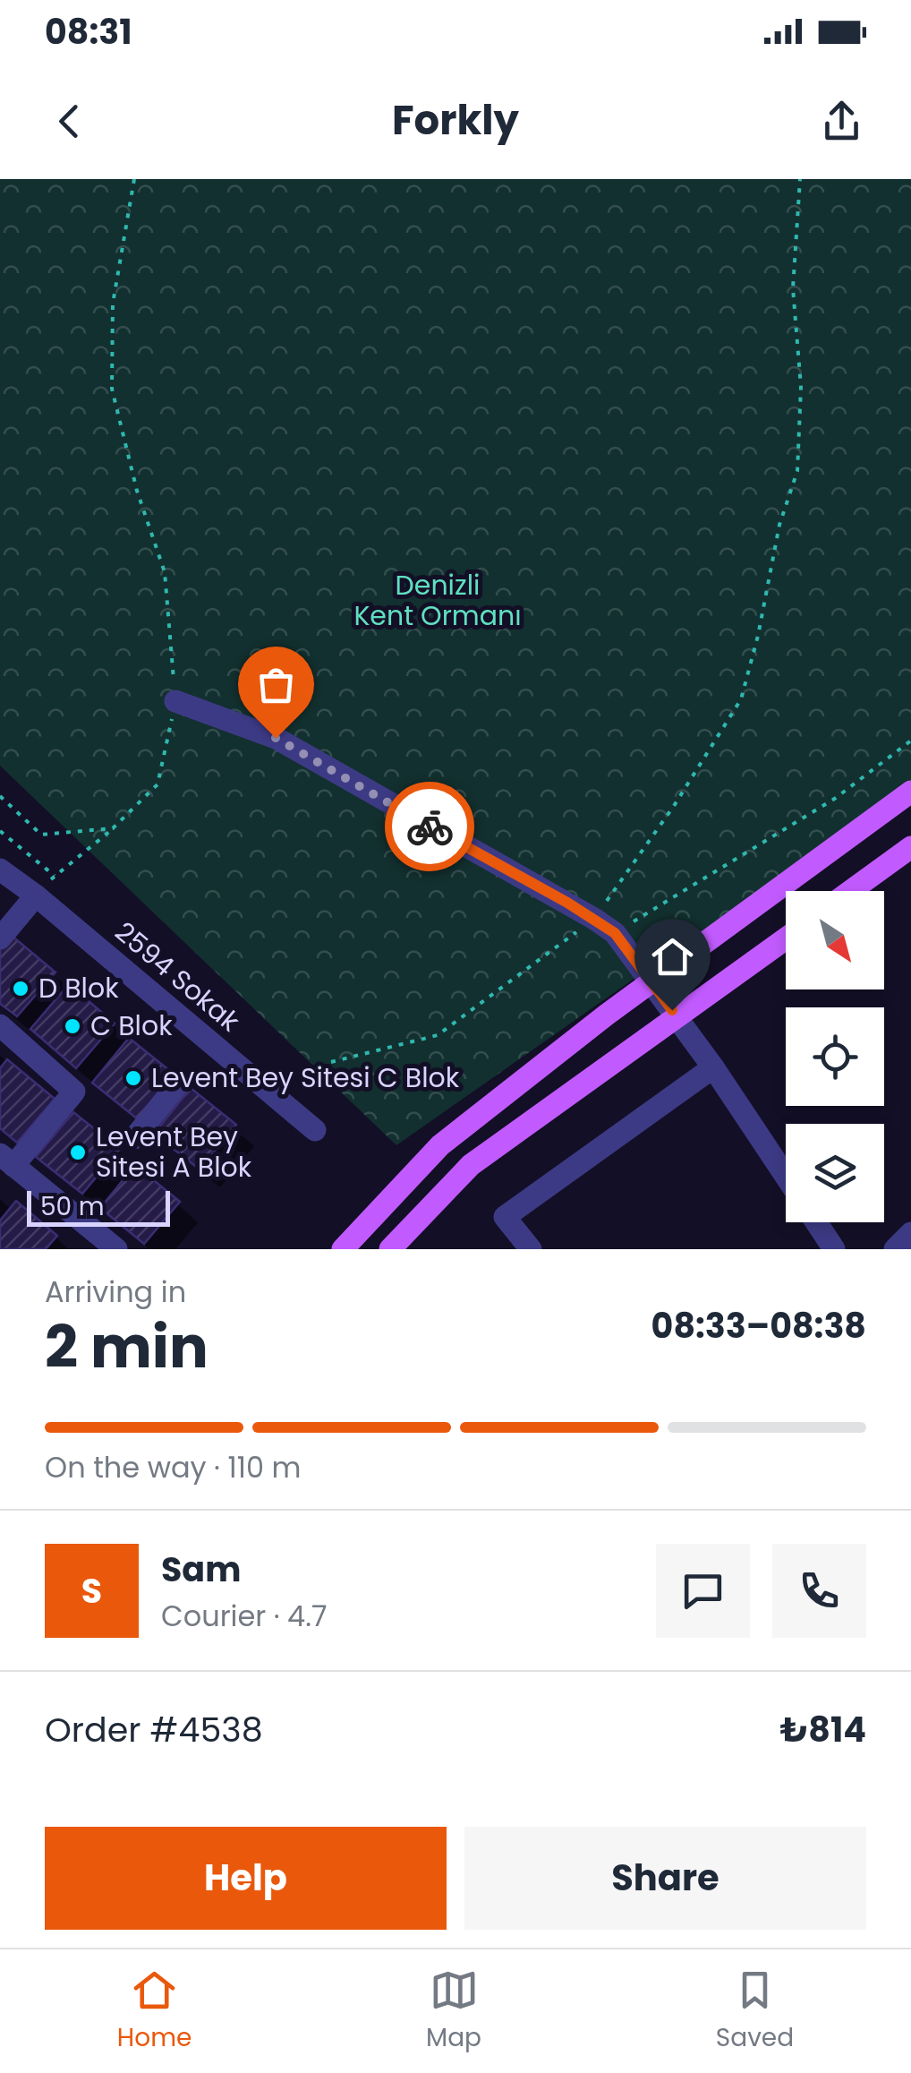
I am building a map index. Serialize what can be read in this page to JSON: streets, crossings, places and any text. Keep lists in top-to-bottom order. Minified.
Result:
{"streets":{"street":["2594 Sokak"]},"parks":["Denizli Kent Ormanı"],"places":["D Blok","C Blok","Levent Bey Sitesi C Blok","Levent Bey Sitesi A Blok"],"scale_bar":"50 m","north":"bottom right","page":{"status":"08:31","header":"Forkly","scale":"50 m","heading":["2 min","Arriving in","08:33–08:38"],"panel":["Sam","Courier · 4.7","Order #4538","₺814"],"bar":"On the way · 110 m","round":"S","buttons":["Help","Share"],"tabs":["Home","Map","Saved"]}}
